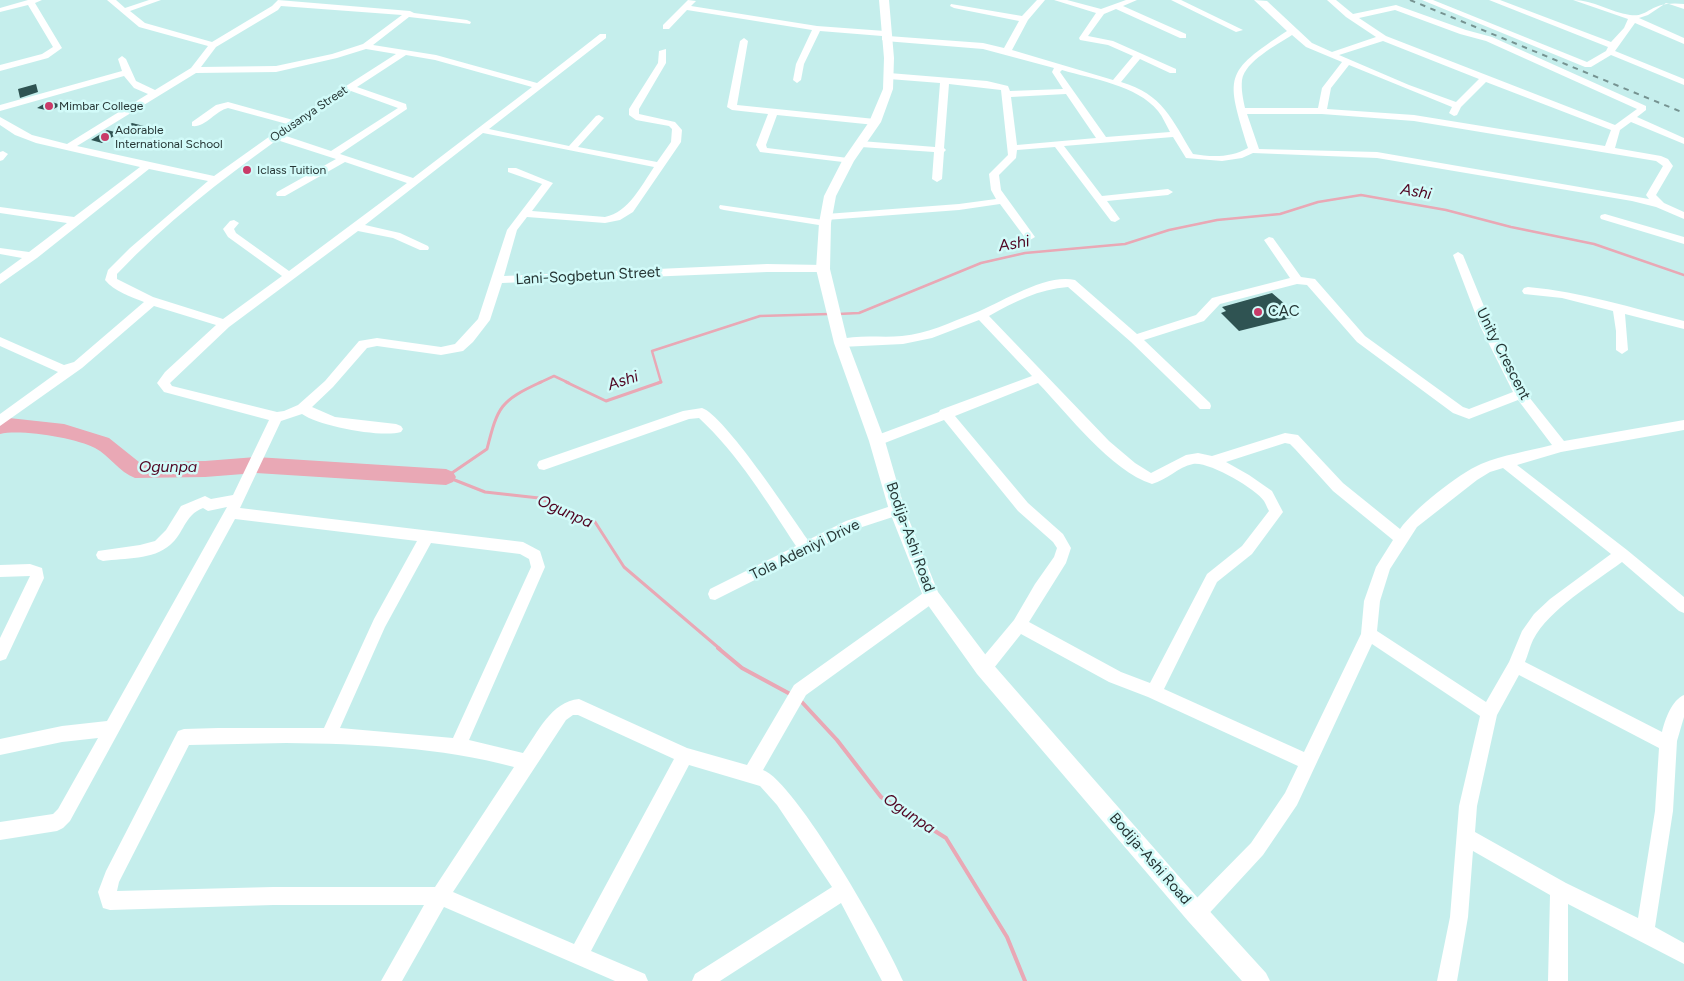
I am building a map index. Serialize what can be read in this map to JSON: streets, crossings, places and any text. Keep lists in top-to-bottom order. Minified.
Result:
{"streets":{"street":["Odusanya Street","Lani-Sogbetun Street","Unity Crescent","Bodija-Ashi Road","Tola Adeniyi Drive"]},"crossings":[["Lani-Sogbetun Street","Bodija-Ashi Road"],["Bodija-Ashi Road","Tola Adeniyi Drive"]],"water":["Ashi","Ogunpa"],"places":["Mimbar College","Adorable International School","Iclass Tuition","CAC"]}
